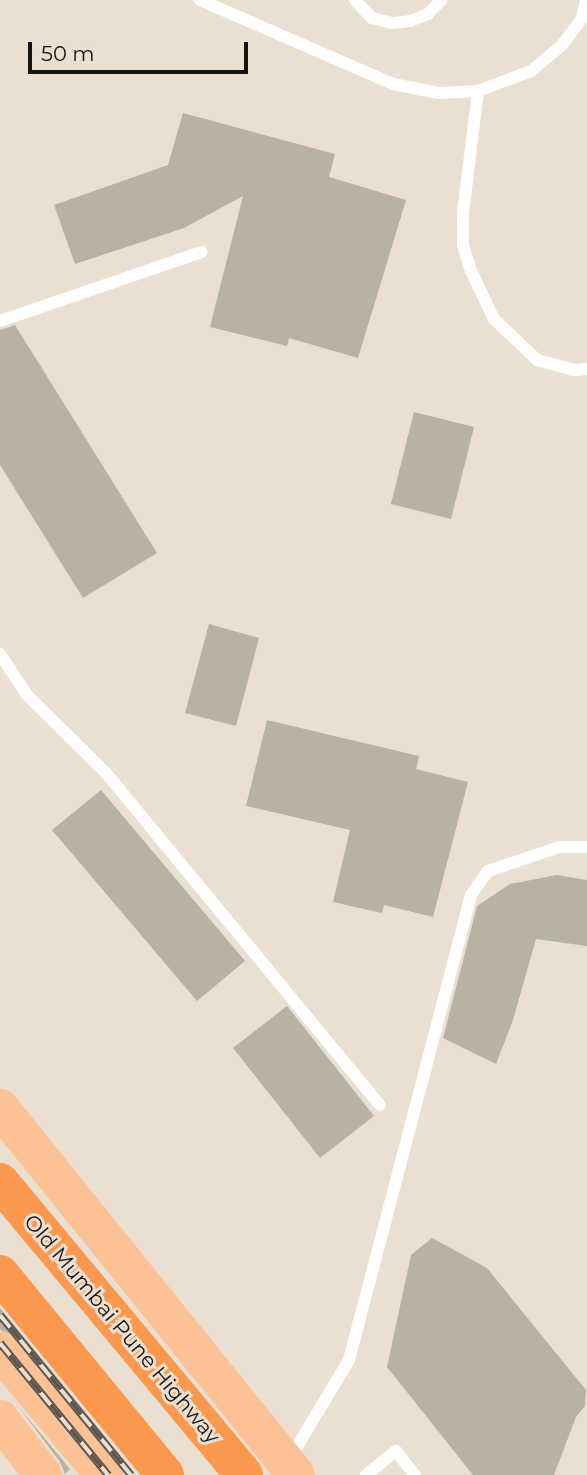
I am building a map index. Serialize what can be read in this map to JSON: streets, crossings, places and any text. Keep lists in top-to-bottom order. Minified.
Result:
{"streets":{"highway":["Old Mumbai Pune Highway"]},"scale_bar":"50 m"}
